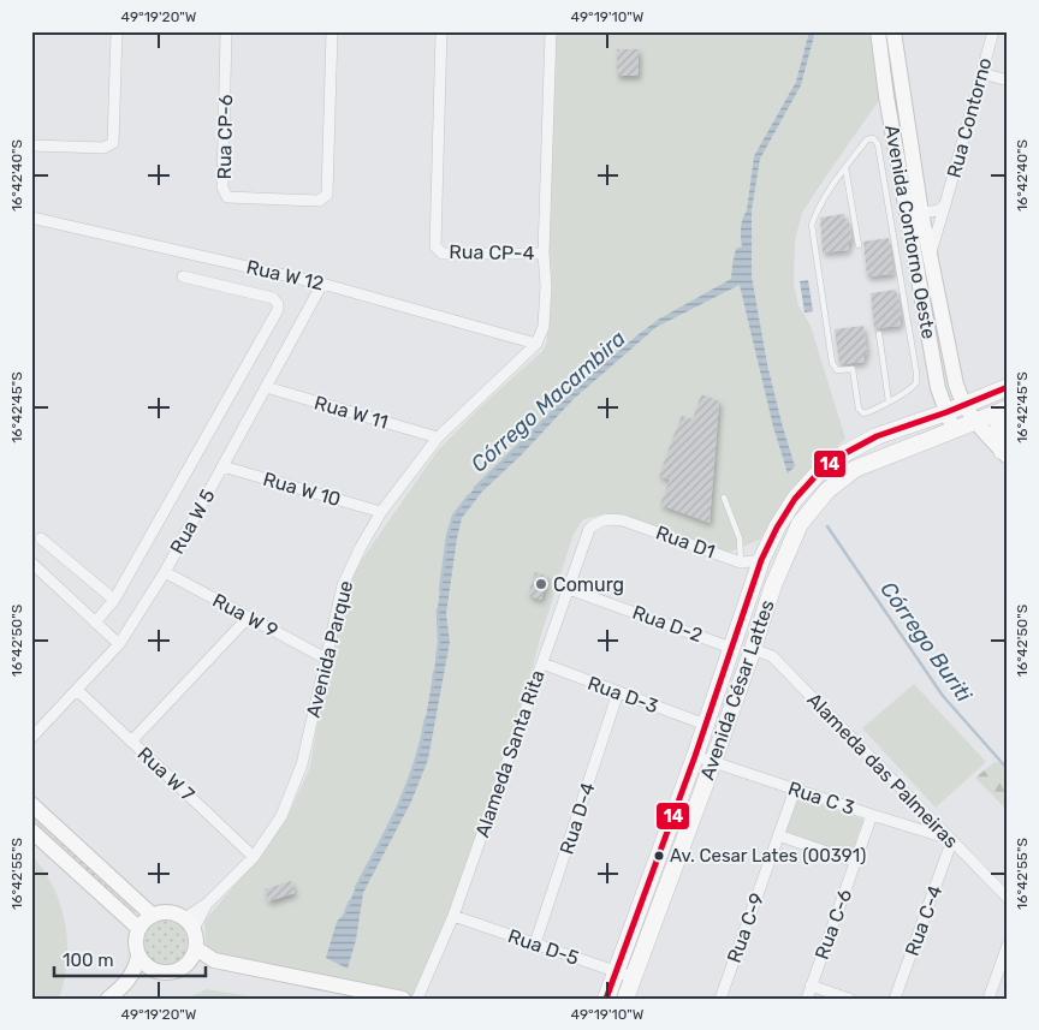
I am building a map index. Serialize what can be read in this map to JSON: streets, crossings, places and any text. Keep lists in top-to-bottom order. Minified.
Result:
{"streets":{"main road":["Avenida César Lattes"],"street":["Rua Contorno","Rua CP-6","Avenida Contorno Oeste","Rua CP-4","Rua W 12","Rua W 11","Rua W 10","Rua W 5","Rua D1","Rua W 9","Rua D-2","Avenida Parque","Rua D-3","Alameda Santa Rita","Alameda das Palmeiras","Rua W 7","Rua C 3","Rua D-4","Rua C-4","Rua C-6","Rua C-9","Rua D-5"]},"crossings":[["Rua Contorno","Avenida Contorno Oeste"],["Avenida Contorno Oeste","Avenida César Lattes"],["Rua W 12","Rua W 5"],["Rua W 12","Avenida Parque"],["Rua W 11","Rua W 5"],["Rua W 11","Avenida Parque"],["Rua W 10","Rua W 5"],["Rua W 10","Avenida Parque"],["Rua W 5","Rua W 9"],["Rua W 5","Rua W 7"],["Rua D1","Avenida César Lattes"],["Rua D1","Alameda Santa Rita"],["Rua W 9","Avenida Parque"],["Rua D-2","Avenida César Lattes"],["Rua D-2","Alameda Santa Rita"],["Avenida Parque","Rua W 7"],["Avenida César Lattes","Rua D-3"],["Avenida César Lattes","Alameda das Palmeiras"],["Avenida César Lattes","Rua C 3"],["Avenida César Lattes","Rua D-5"],["Rua D-3","Alameda Santa Rita"],["Rua D-3","Rua D-4"],["Alameda Santa Rita","Rua D-5"],["Alameda das Palmeiras","Rua C 3"],["Alameda das Palmeiras","Rua C-4"],["Rua C 3","Rua C-4"],["Rua C 3","Rua C-6"],["Rua C 3","Rua C-9"],["Rua D-4","Rua D-5"]],"water":["Córrego Macambira","Córrego Buriti"],"places":["Comurg","Av. Cesar Lates (00391)"],"lines":["transit line 14"],"scale_bar":"100 m","coordinates":["49°19'20\"W","49°19'10\"W","16°42'40\"S","16°42'45\"S","16°42'50\"S","16°42'55\"S"]}
